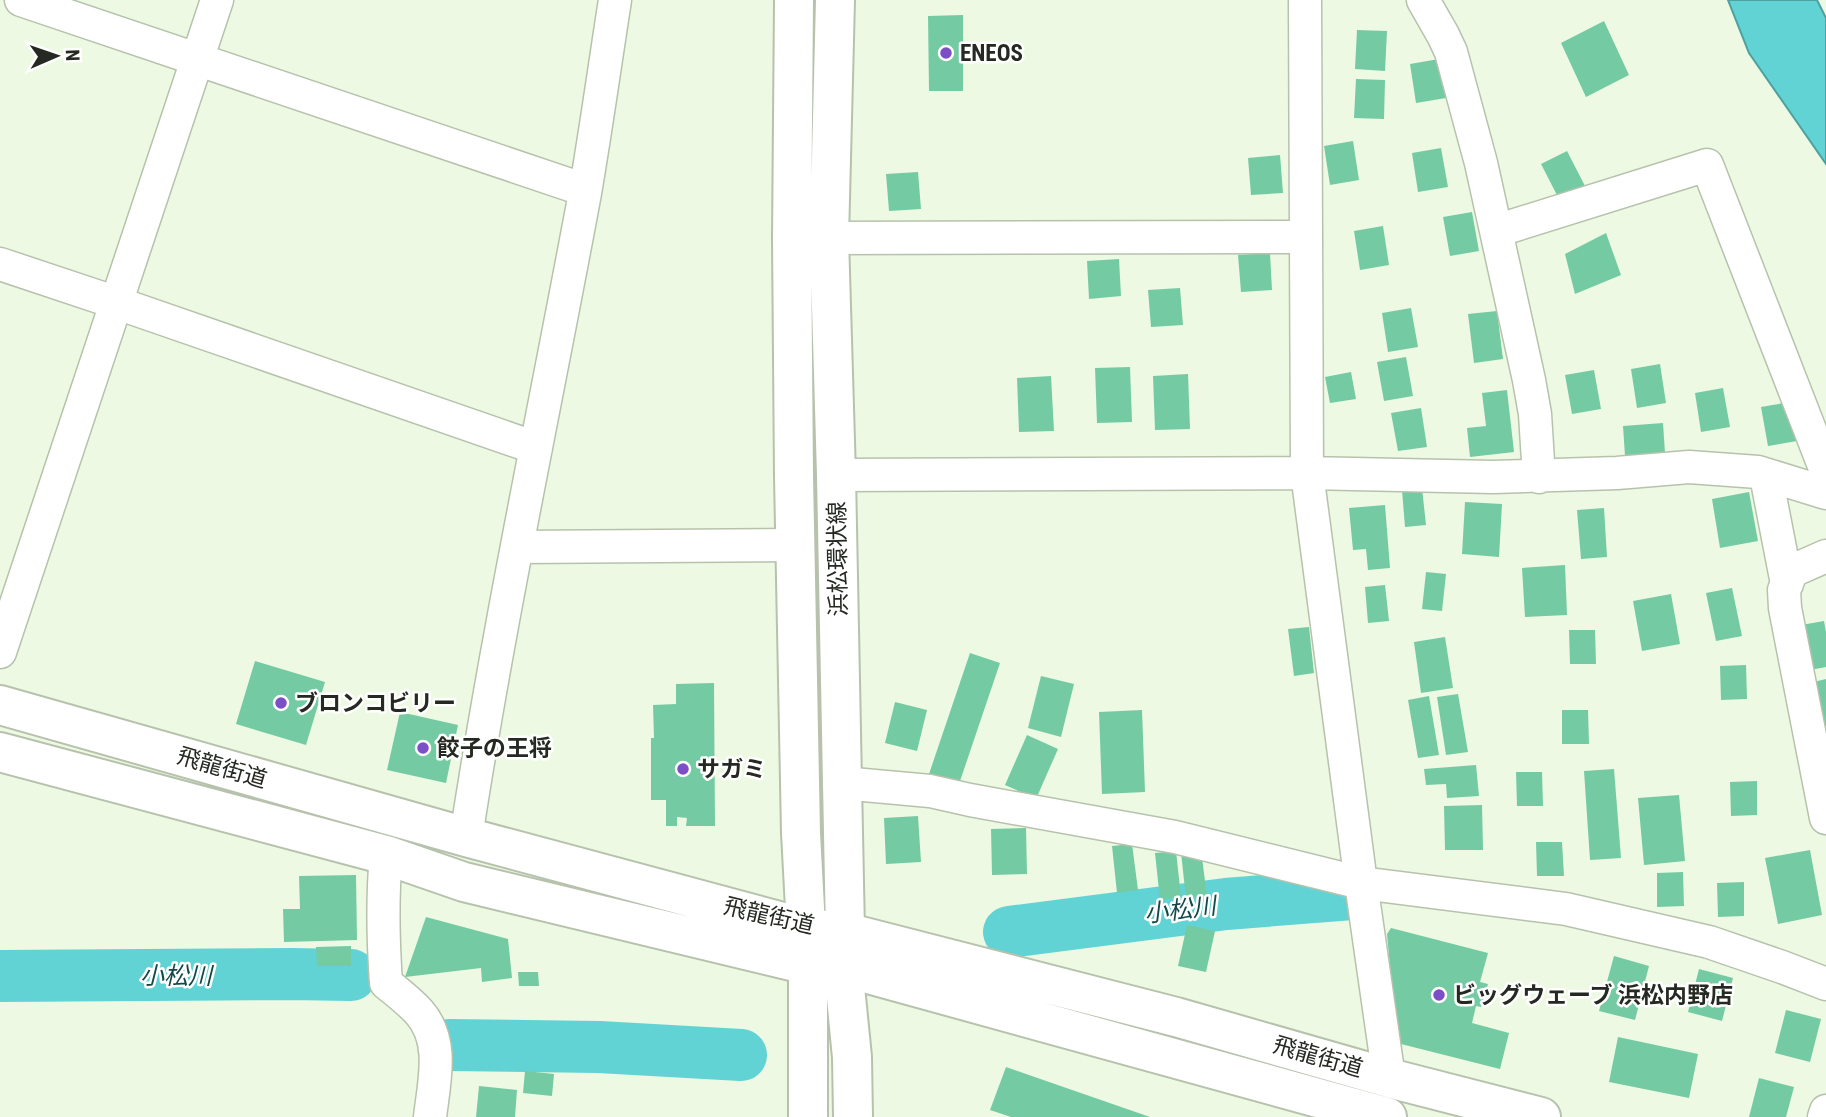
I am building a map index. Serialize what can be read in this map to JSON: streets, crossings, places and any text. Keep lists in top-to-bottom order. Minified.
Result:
{"streets":{"main road":["浜松環状線","飛龍街道"]},"crossings":[["浜松環状線","飛龍街道"]],"water":["小松川"],"places":["ENEOS","ブロンコビリー","餃子の王将","サガミ","ビッグウェーブ 浜松内野店"],"north":"right"}
